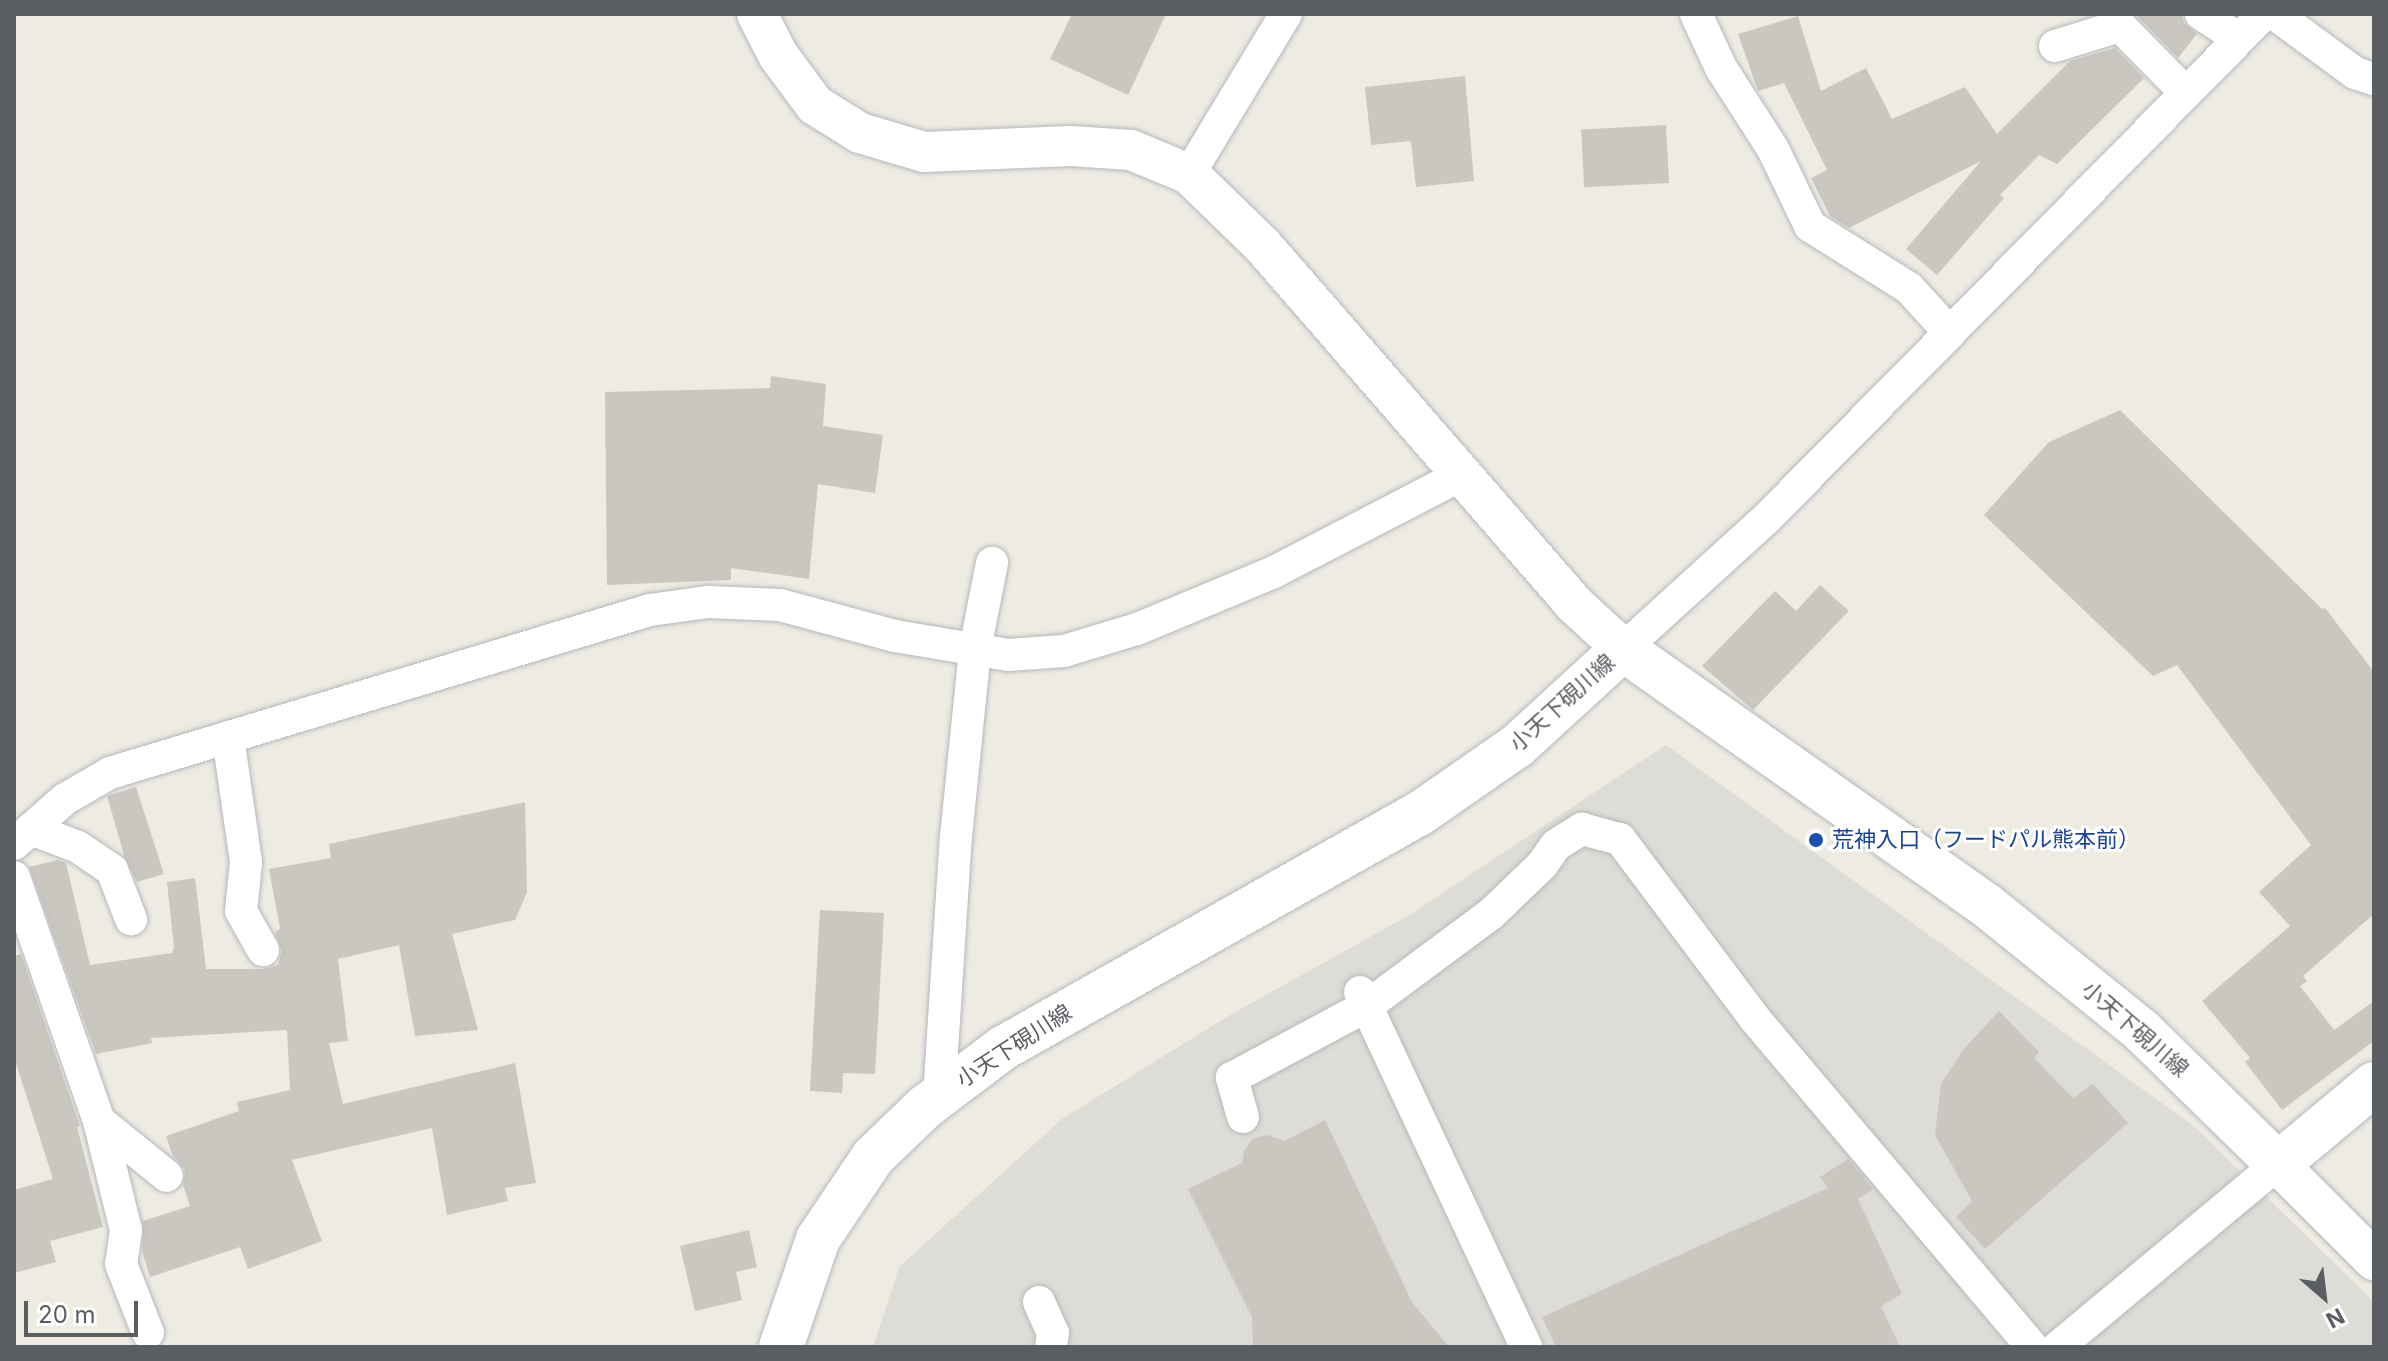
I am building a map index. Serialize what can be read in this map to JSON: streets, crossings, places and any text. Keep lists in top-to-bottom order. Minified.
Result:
{"streets":{"main road":["小天下硯川線"]},"places":["荒神入口（フードパル熊本前）"],"scale_bar":"20 m","north":"bottom right"}
